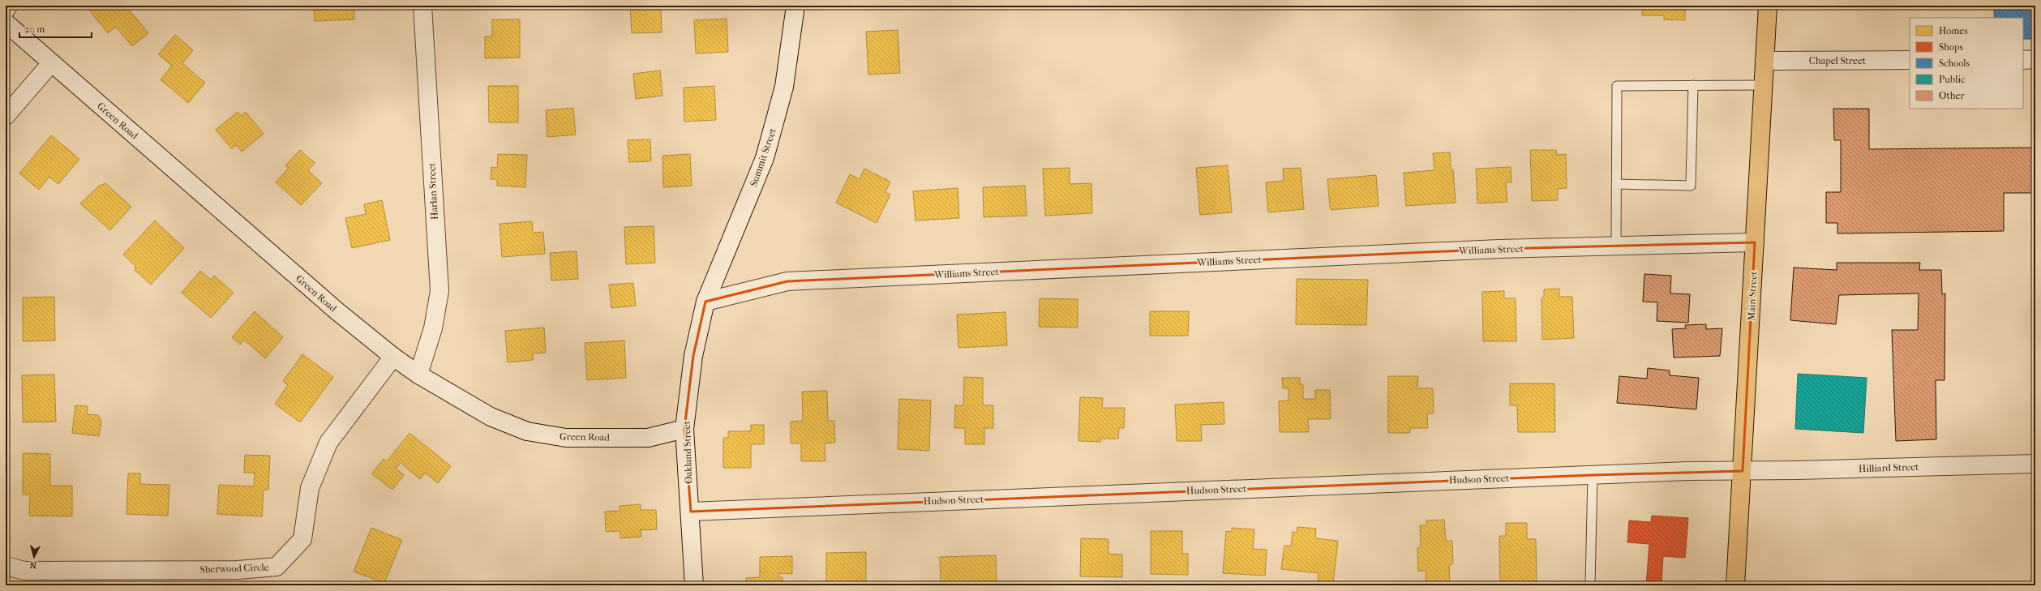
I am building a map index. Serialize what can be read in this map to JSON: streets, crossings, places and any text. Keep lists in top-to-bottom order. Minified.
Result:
{"streets":{"main road":["Main Street"],"street":["Chapel Street","Green Road","Summit Street","Harlan Street","Williams Street","Oakland Street","Hilliard Street","Hudson Street","Sherwood Circle"]},"crossings":[["Chapel Street","Main Street"],["Green Road","Harlan Street"],["Green Road","Oakland Street"],["Green Road","Sherwood Circle"],["Summit Street","Williams Street"],["Summit Street","Oakland Street"],["Williams Street","Main Street"],["Williams Street","Oakland Street"],["Main Street","Hilliard Street"],["Main Street","Hudson Street"],["Oakland Street","Hudson Street"],["Hilliard Street","Hudson Street"]],"legend":["Homes","Shops","Schools","Public","Other"],"scale_bar":"20 m","north":"bottom"}
